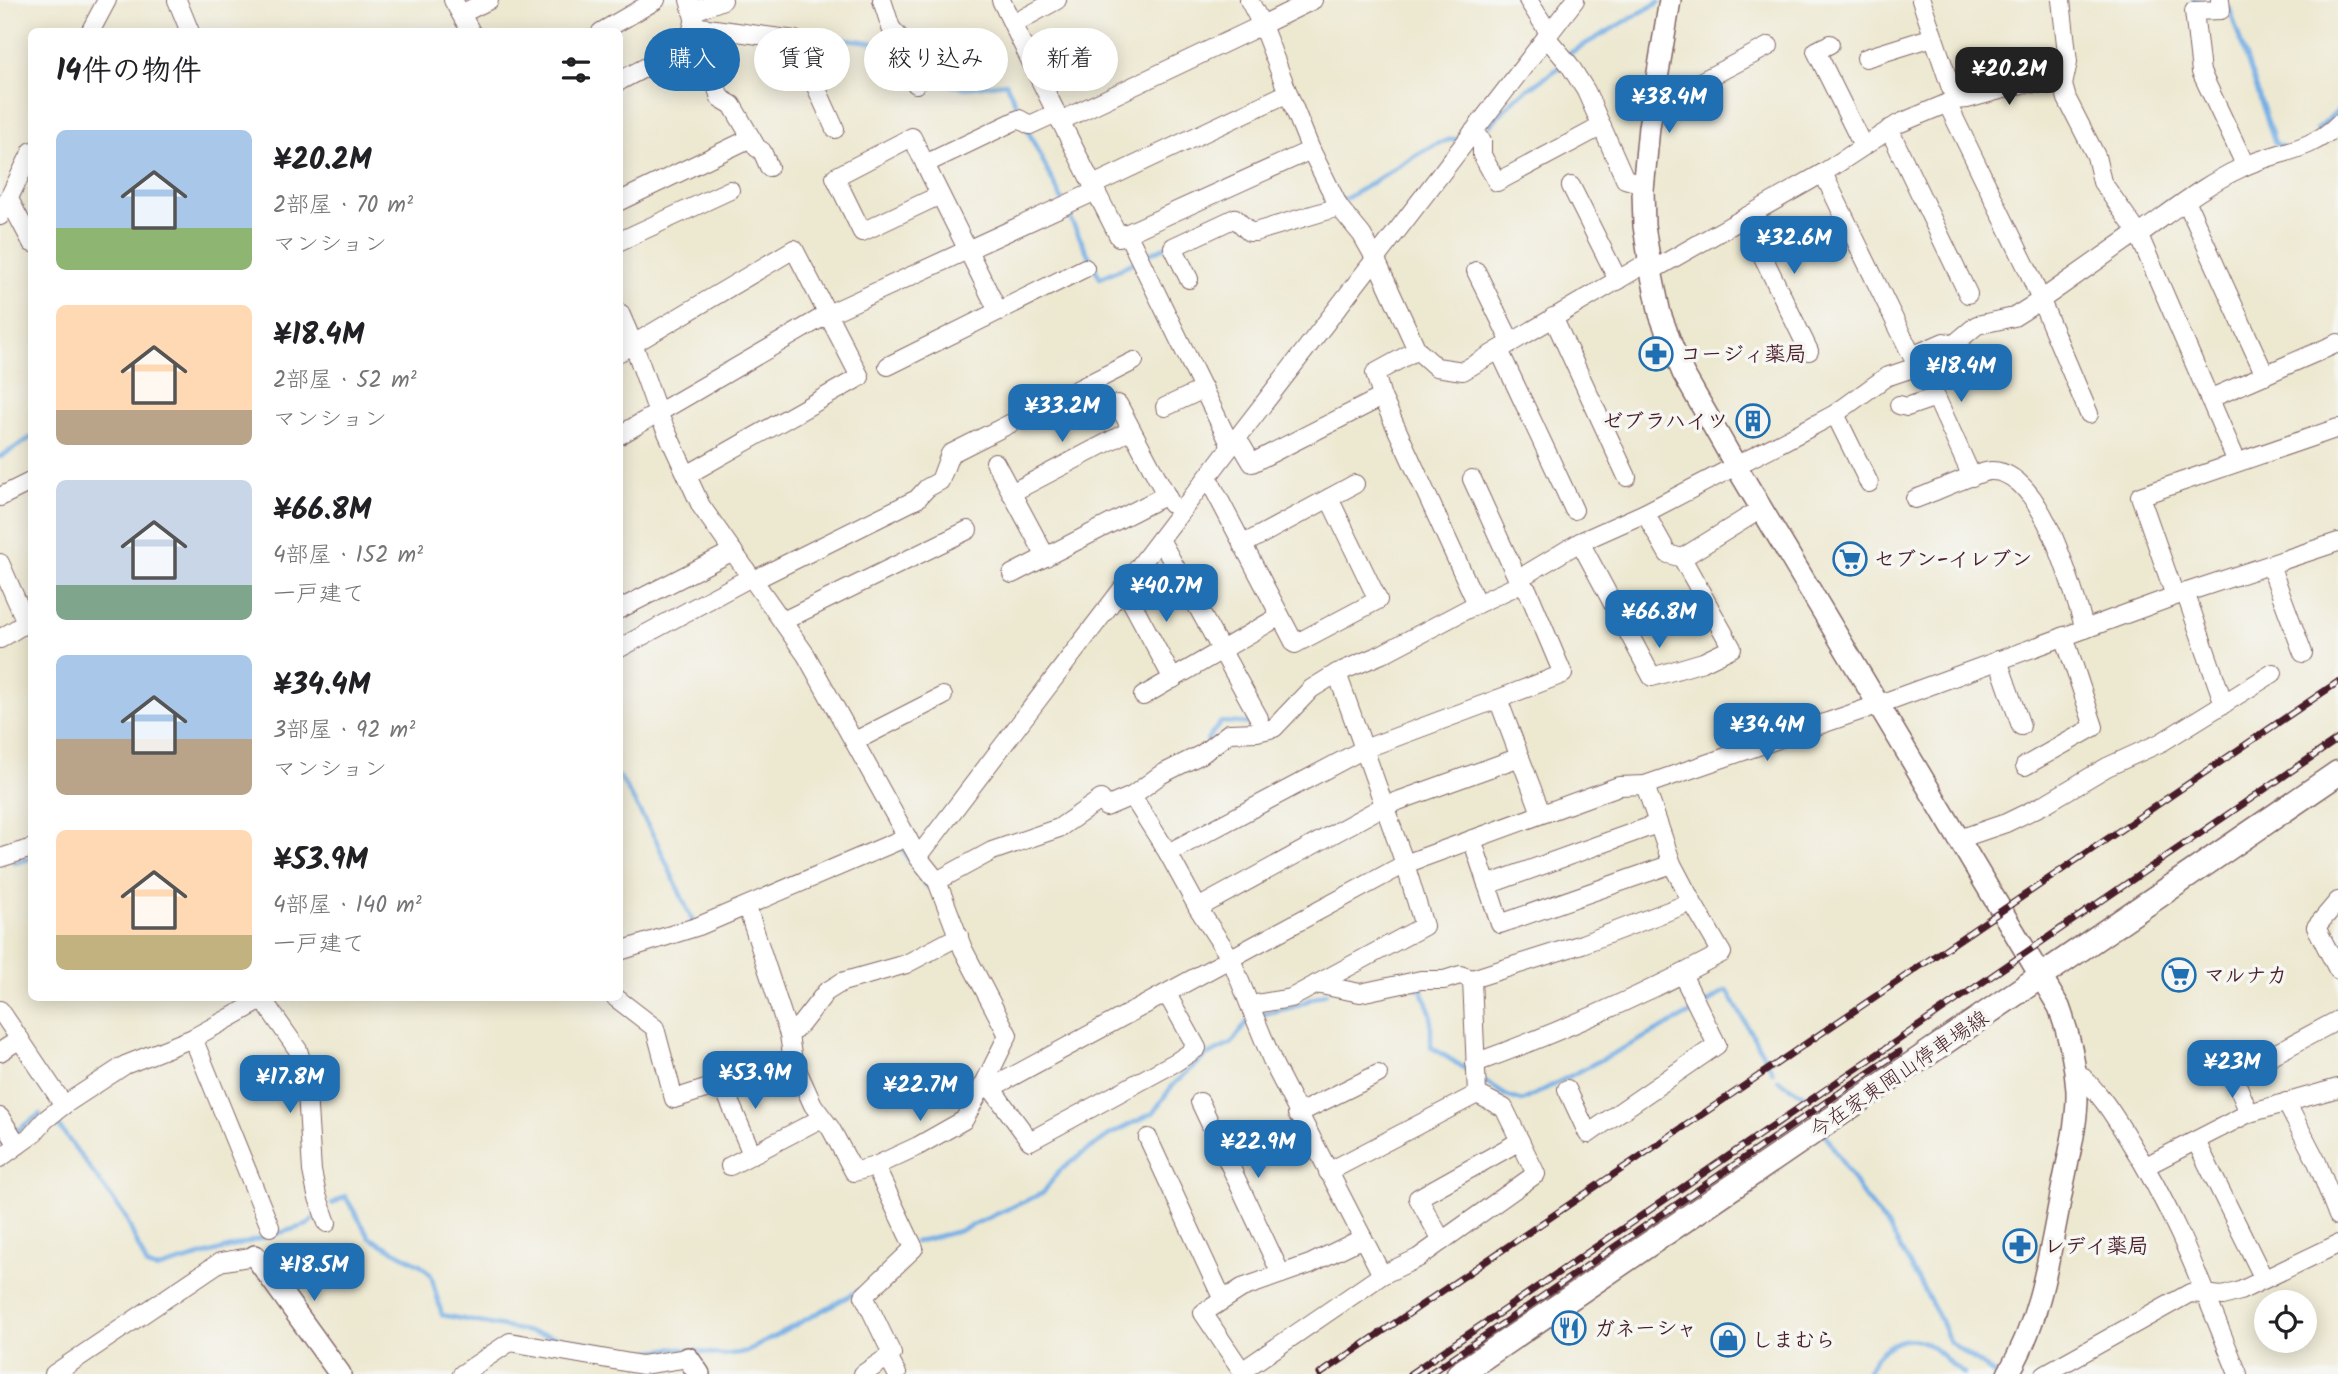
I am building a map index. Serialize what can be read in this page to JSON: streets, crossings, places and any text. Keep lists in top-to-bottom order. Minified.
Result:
{"streets":{"main road":["今在家東岡山停車場線"]},"places":{"pharmacy":["コージィ薬局","レデイ薬局"],"building":["ゼブラハイツ"],"supermarket":["セブン-イレブン","マルナカ"],"restaurant":["ガネーシャ"],"shop":["しまむら"]},"page":{"chip":["購入","賃貸","絞り込み","新着"],"heading":"14件の物件","price":["¥20.2M","¥38.4M","¥32.6M","¥18.4M","¥33.2M","¥40.7M","¥66.8M","¥34.4M","¥23M","¥53.9M","¥17.8M","¥22.7M","¥22.9M","¥18.5M"],"list":[{"name":"¥20.2M","note":"2部屋 · 70 m² · マンション"},{"name":"¥18.4M","note":"2部屋 · 52 m² · マンション"},{"name":"¥66.8M","note":"4部屋 · 152 m² · 一戸建て"},{"name":"¥34.4M","note":"3部屋 · 92 m² · マンション"},{"name":"¥53.9M","note":"4部屋 · 140 m² · 一戸建て"}]}}
